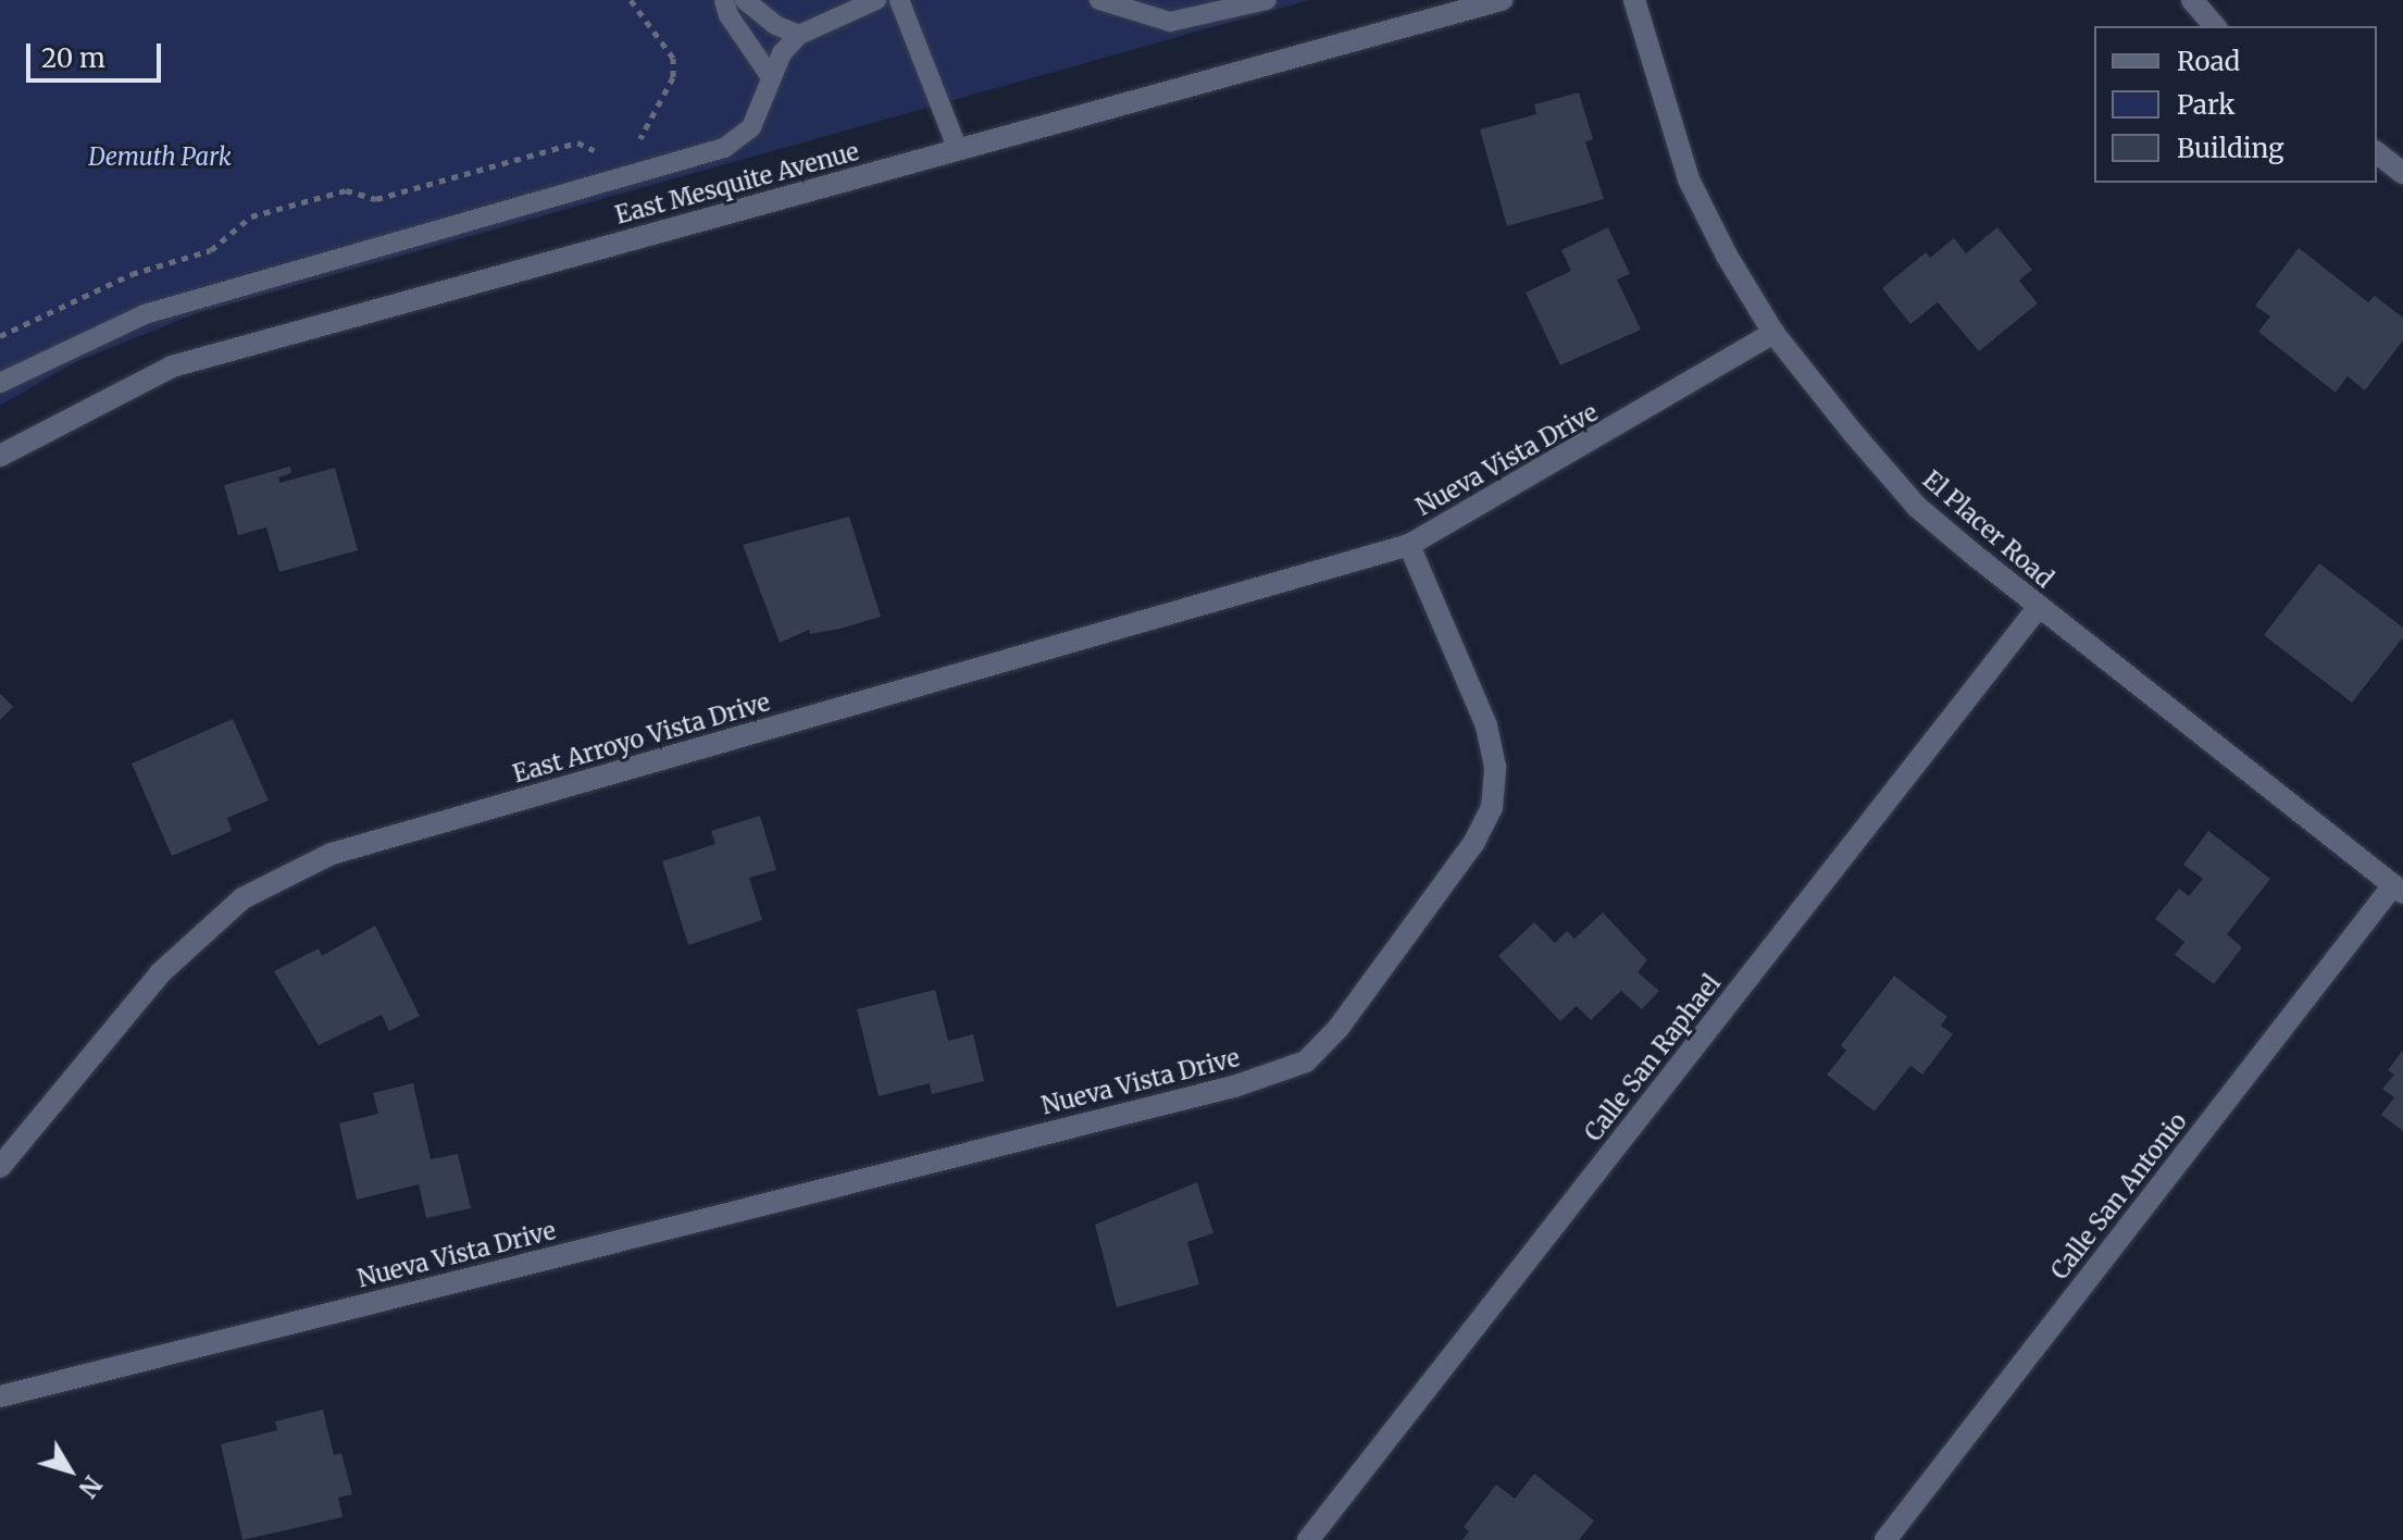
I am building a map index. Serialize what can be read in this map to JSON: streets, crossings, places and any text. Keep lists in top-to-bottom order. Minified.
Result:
{"streets":{"street":["East Mesquite Avenue","Nueva Vista Drive","El Placer Road","East Arroyo Vista Drive","Calle San Raphael","Calle San Antonio"]},"crossings":[["Nueva Vista Drive","El Placer Road"],["Nueva Vista Drive","East Arroyo Vista Drive"],["El Placer Road","Calle San Raphael"],["El Placer Road","Calle San Antonio"]],"parks":["Demuth Park"],"legend":["Road","Park","Building"],"scale_bar":"20 m","north":"bottom right"}
